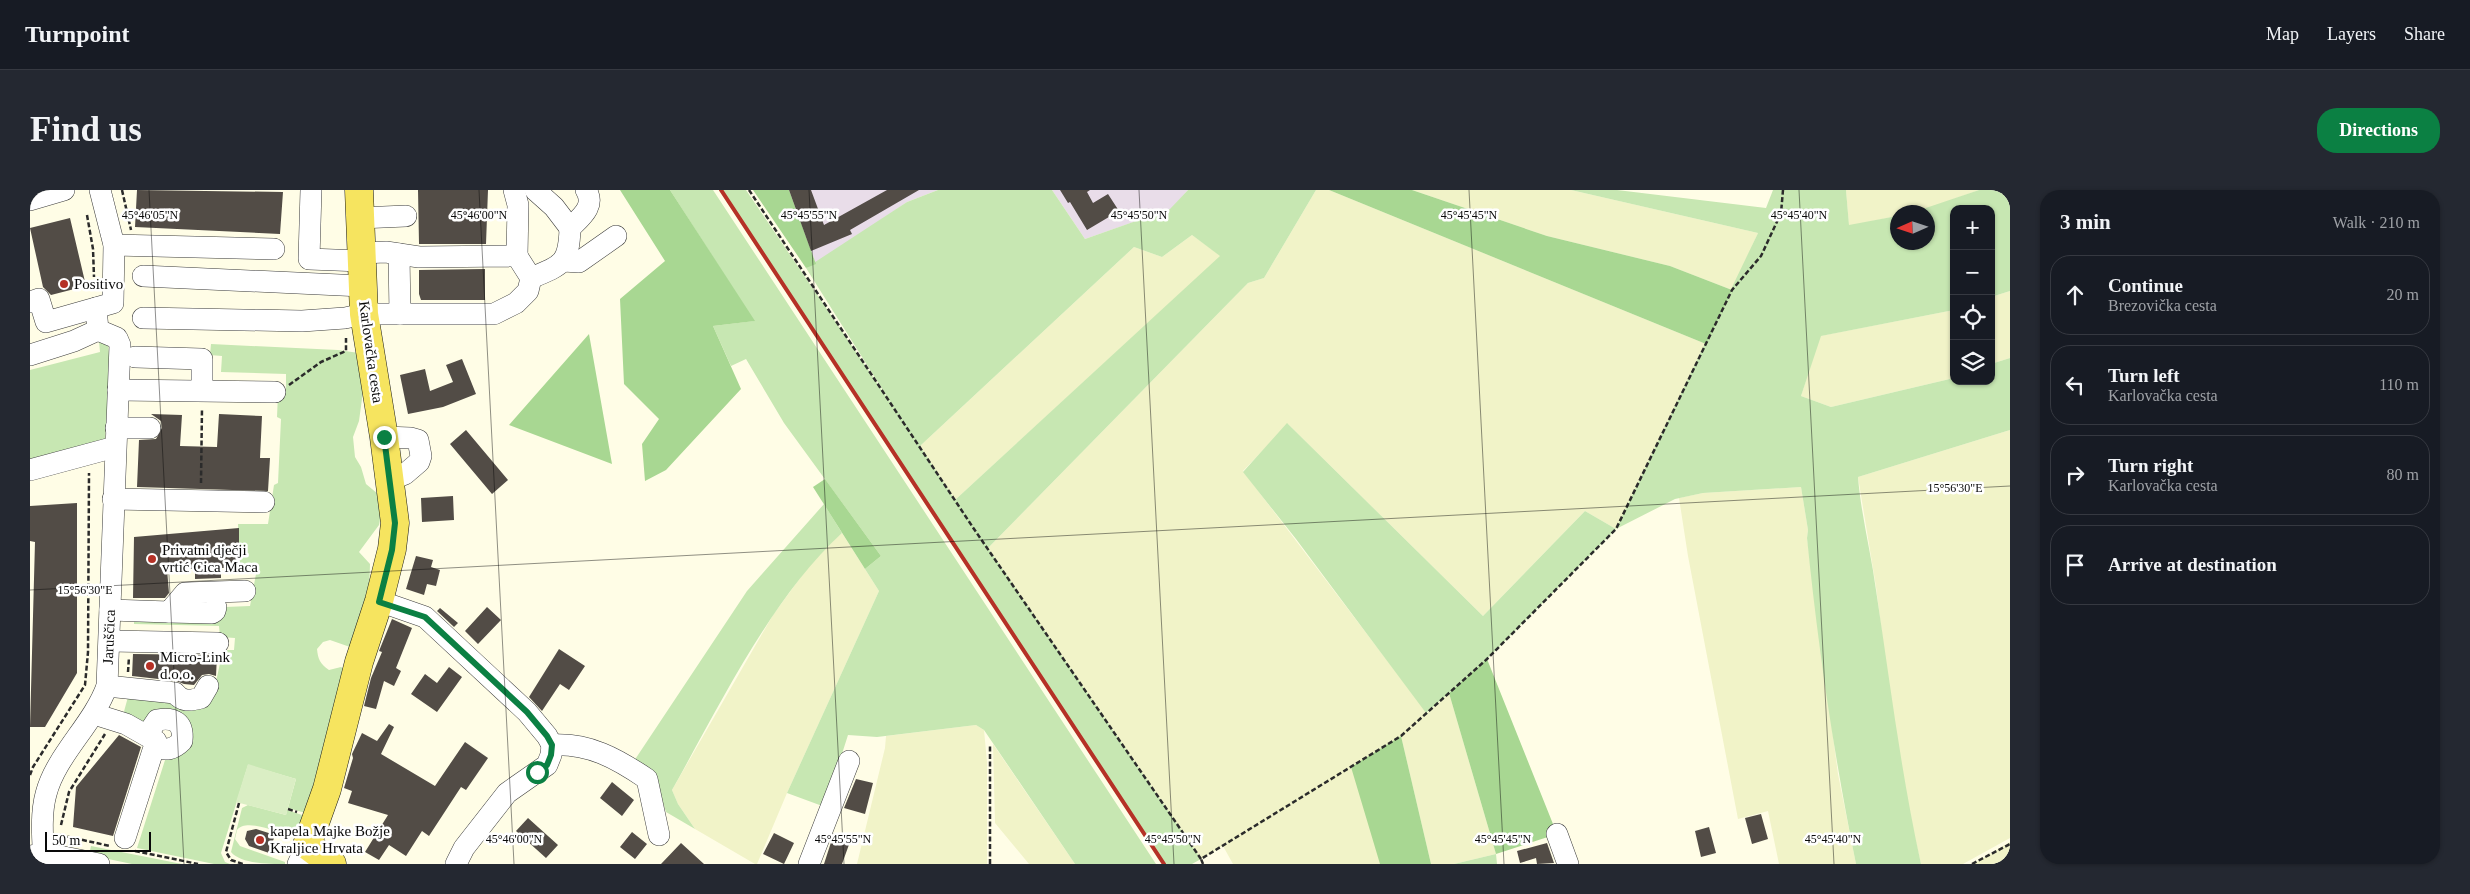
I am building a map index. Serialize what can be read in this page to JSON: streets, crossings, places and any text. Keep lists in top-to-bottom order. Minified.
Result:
{"streets":{"main road":["Karlovačka cesta"],"street":["Jaruščica"]},"places":["Positivo","Privatni dječji vrtić Cica Maca","Micro-Link d.o.o.","kapela Majke Božje Kraljice Hrvata"],"scale_bar":"50 m","north":"left","page":{"header":"Turnpoint","nav":["Map","Layers","Share"],"buttons":"Directions","title":"Find us","heading":["3 min","Walk · 210 m"],"map_buttons":["+","−"],"list":[["Continue","Brezovička cesta","20 m"],["Turn left","Karlovačka cesta","110 m"],["Turn right","Karlovačka cesta","80 m"],"Arrive at destination"],"scale":"50 m"},"coordinates":["45°46'05\"N","45°46'00\"N","45°45'55\"N","45°45'50\"N","45°45'45\"N","45°45'40\"N","15°56'30\"E"]}
